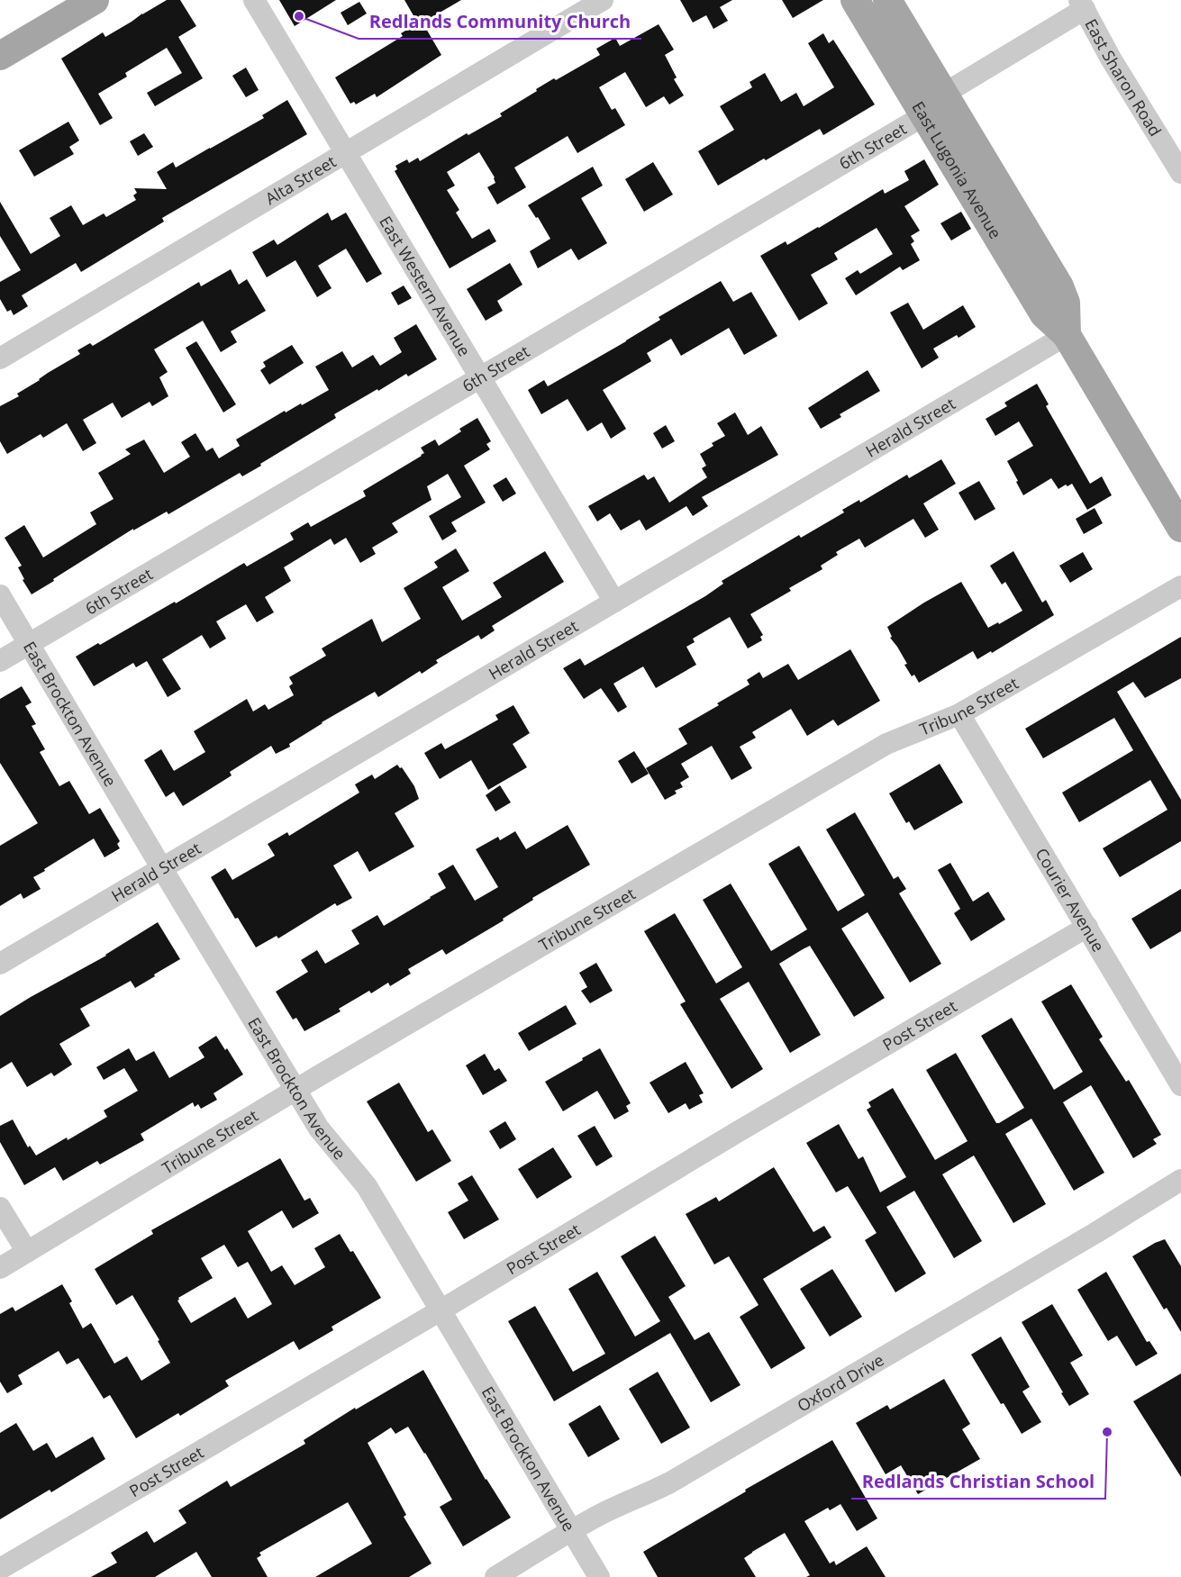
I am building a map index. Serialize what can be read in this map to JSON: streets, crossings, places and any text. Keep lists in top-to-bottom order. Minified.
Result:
{"streets":{"main road":["East Lugonia Avenue"],"street":["East Sharon Road","6th Street","Alta Street","East Western Avenue","Herald Street","Tribune Street","East Brockton Avenue","Courier Avenue","Post Street","Oxford Drive"]},"crossings":[["6th Street","East Lugonia Avenue"],["6th Street","East Western Avenue"],["6th Street","East Brockton Avenue"],["East Lugonia Avenue","Herald Street"],["Alta Street","East Western Avenue"],["East Western Avenue","Herald Street"],["Herald Street","East Brockton Avenue"],["Tribune Street","East Brockton Avenue"],["Tribune Street","Courier Avenue"],["East Brockton Avenue","Post Street"],["East Brockton Avenue","Oxford Drive"],["Courier Avenue","Post Street"]],"places":["Redlands Community Church","Redlands Christian School"]}
